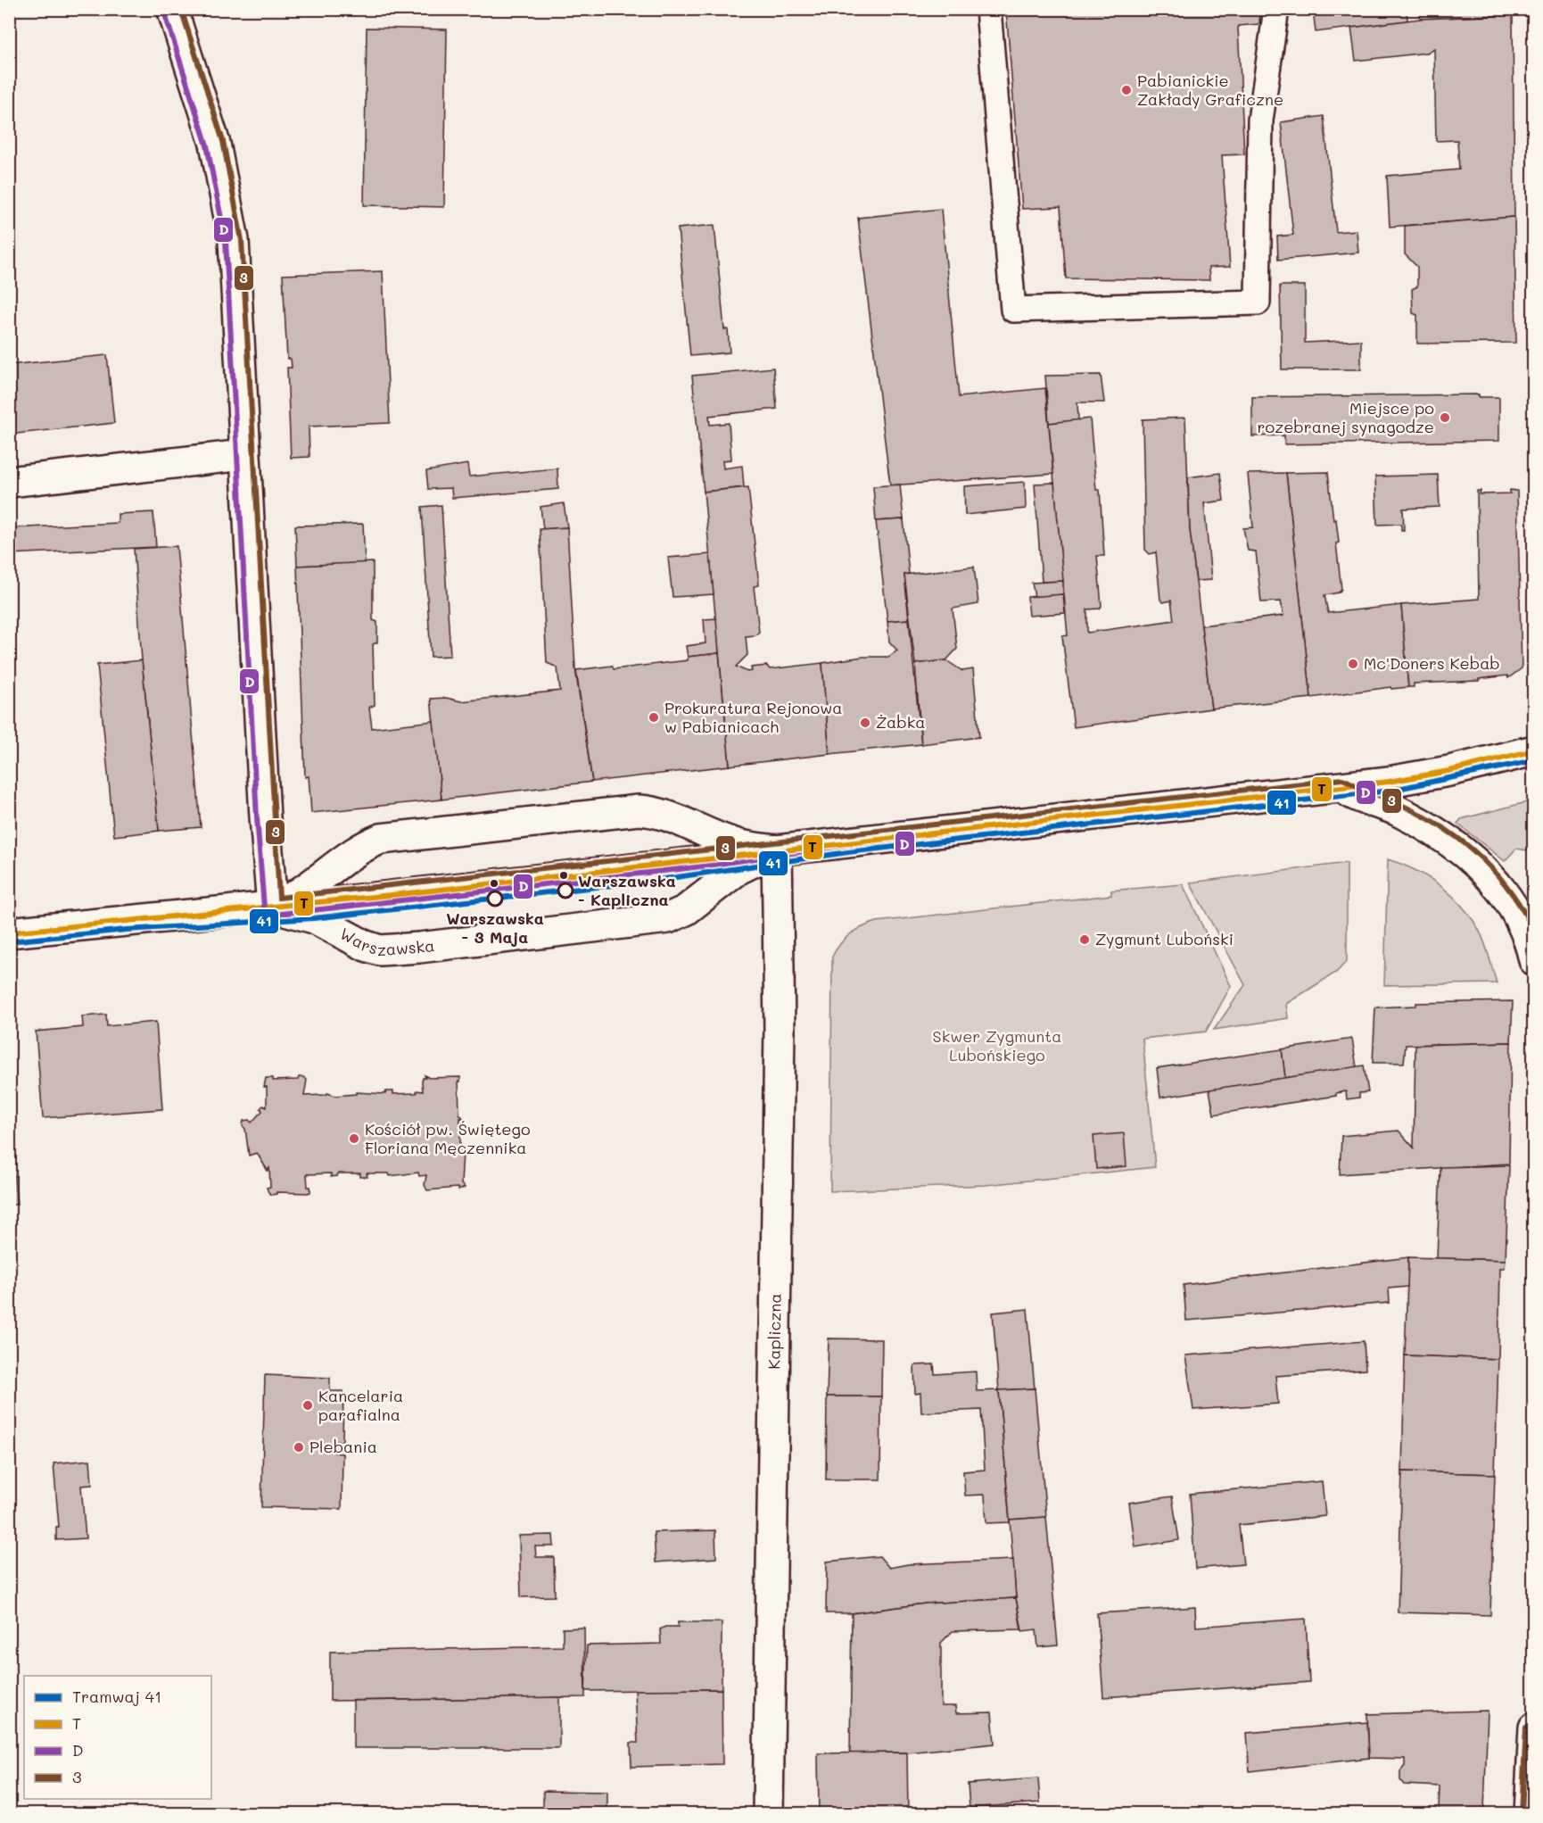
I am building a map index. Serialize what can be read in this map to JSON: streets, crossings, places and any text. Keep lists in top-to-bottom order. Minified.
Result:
{"streets":{"street":["Warszawska","Kapliczna"]},"crossings":[["Warszawska","Kapliczna"]],"parks":["Skwer Zygmunta Lubońskiego"],"places":["Pabianickie Zakłady Graficzne","Miejsce po rozebranej synagodze","Mc'Doners Kebab","Prokuratura Rejonowa w Pabianicach","Żabka","Warszawska - Kapliczna","Warszawska - 3 Maja","Zygmunt Luboński","Kościół pw. Świętego Floriana Męczennika","Kancelaria parafialna","Plebania"],"lines":["transit line 3","transit line D","transit line T","tram line 41"],"legend":["Tramwaj 41","T","D","3"]}
